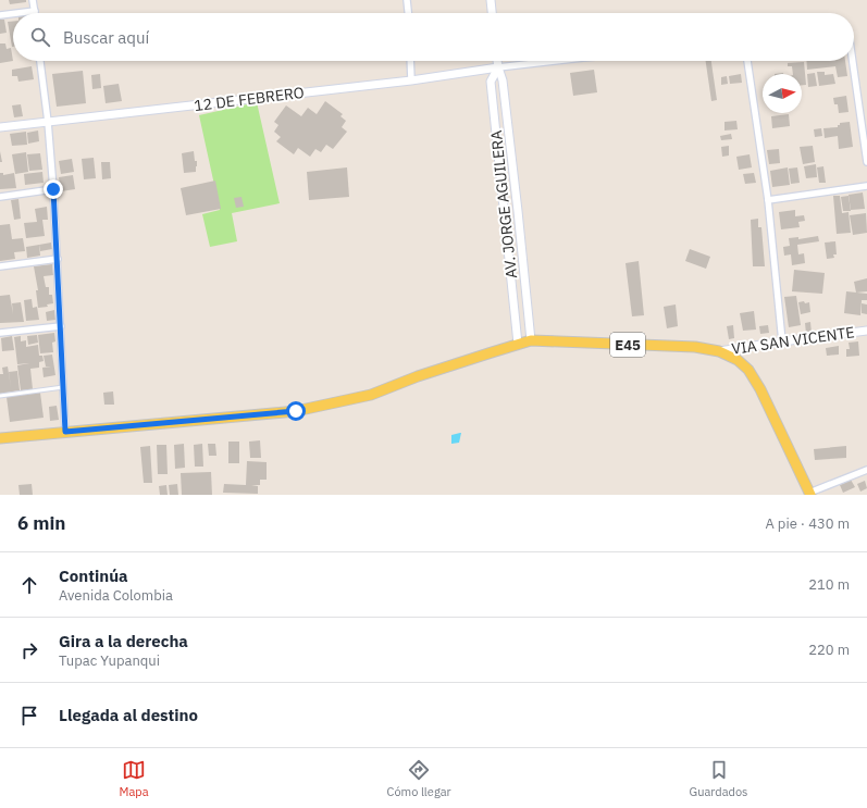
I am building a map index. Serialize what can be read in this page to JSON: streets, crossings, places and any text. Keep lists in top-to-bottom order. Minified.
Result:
{"streets":{"main road":["E45"],"street":["12 DE FEBRERO","AV. JORGE AGUILERA","VIA SAN VICENTE"]},"crossings":[["12 DE FEBRERO","AV. JORGE AGUILERA"],["AV. JORGE AGUILERA","E45"],["VIA SAN VICENTE","E45"]],"north":"right","page":{"search":"Buscar aquí","heading":["6 min","A pie · 430 m"],"list":[["Continúa","Avenida Colombia","210 m"],["Gira a la derecha","Tupac Yupanqui","220 m"],"Llegada al destino"],"nav":["Mapa","Cómo llegar","Guardados"]}}
